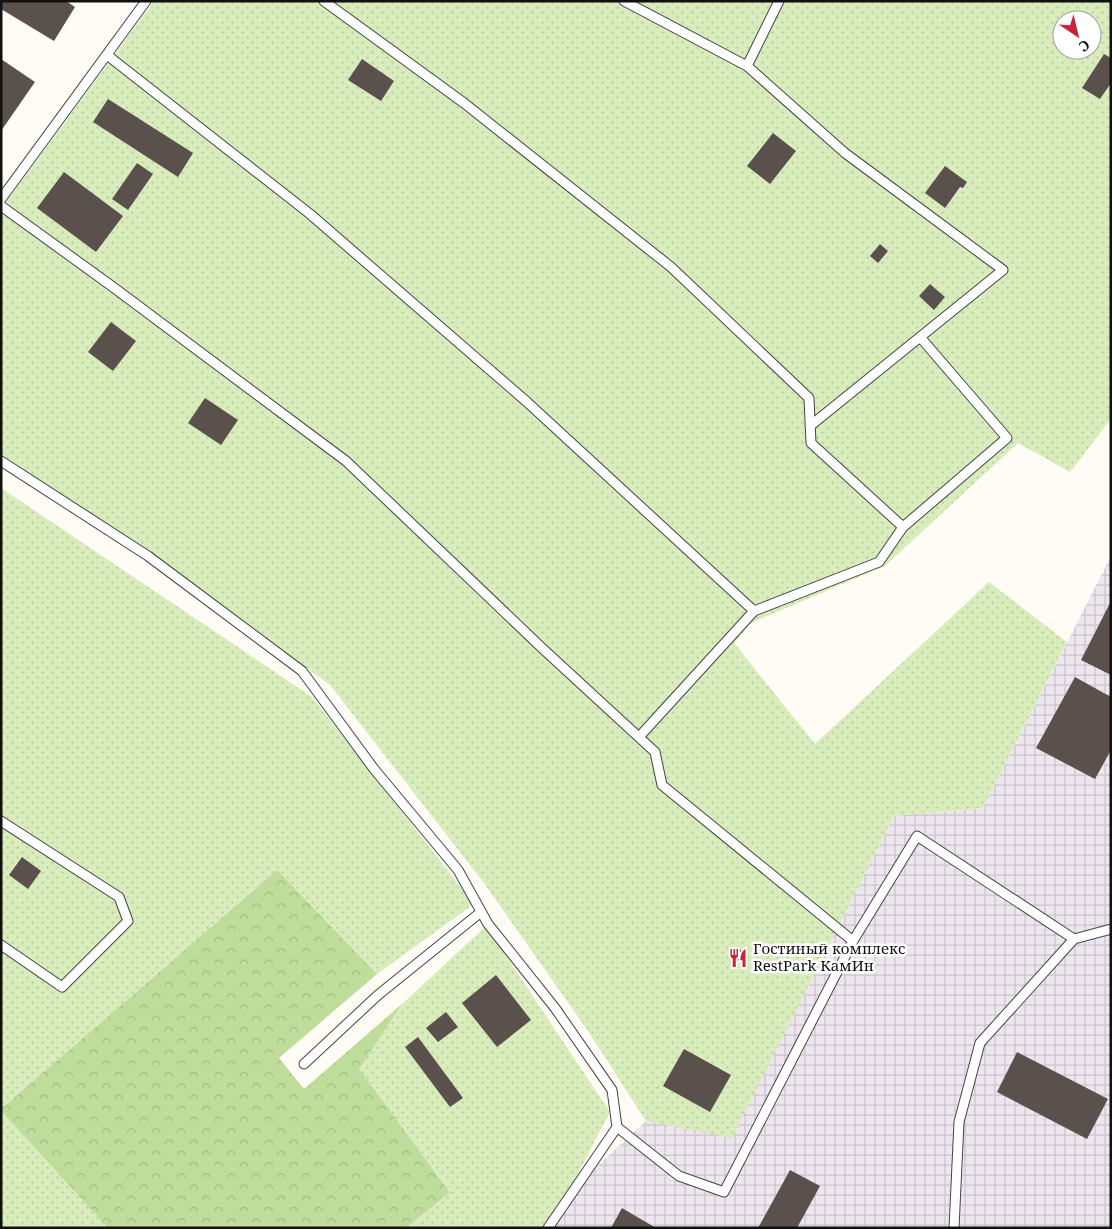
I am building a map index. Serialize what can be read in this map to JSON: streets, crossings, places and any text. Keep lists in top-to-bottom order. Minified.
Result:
{"places":{"restaurant":["Гостиный комплекс RestPark КамИн"]},"north":"bottom right"}
